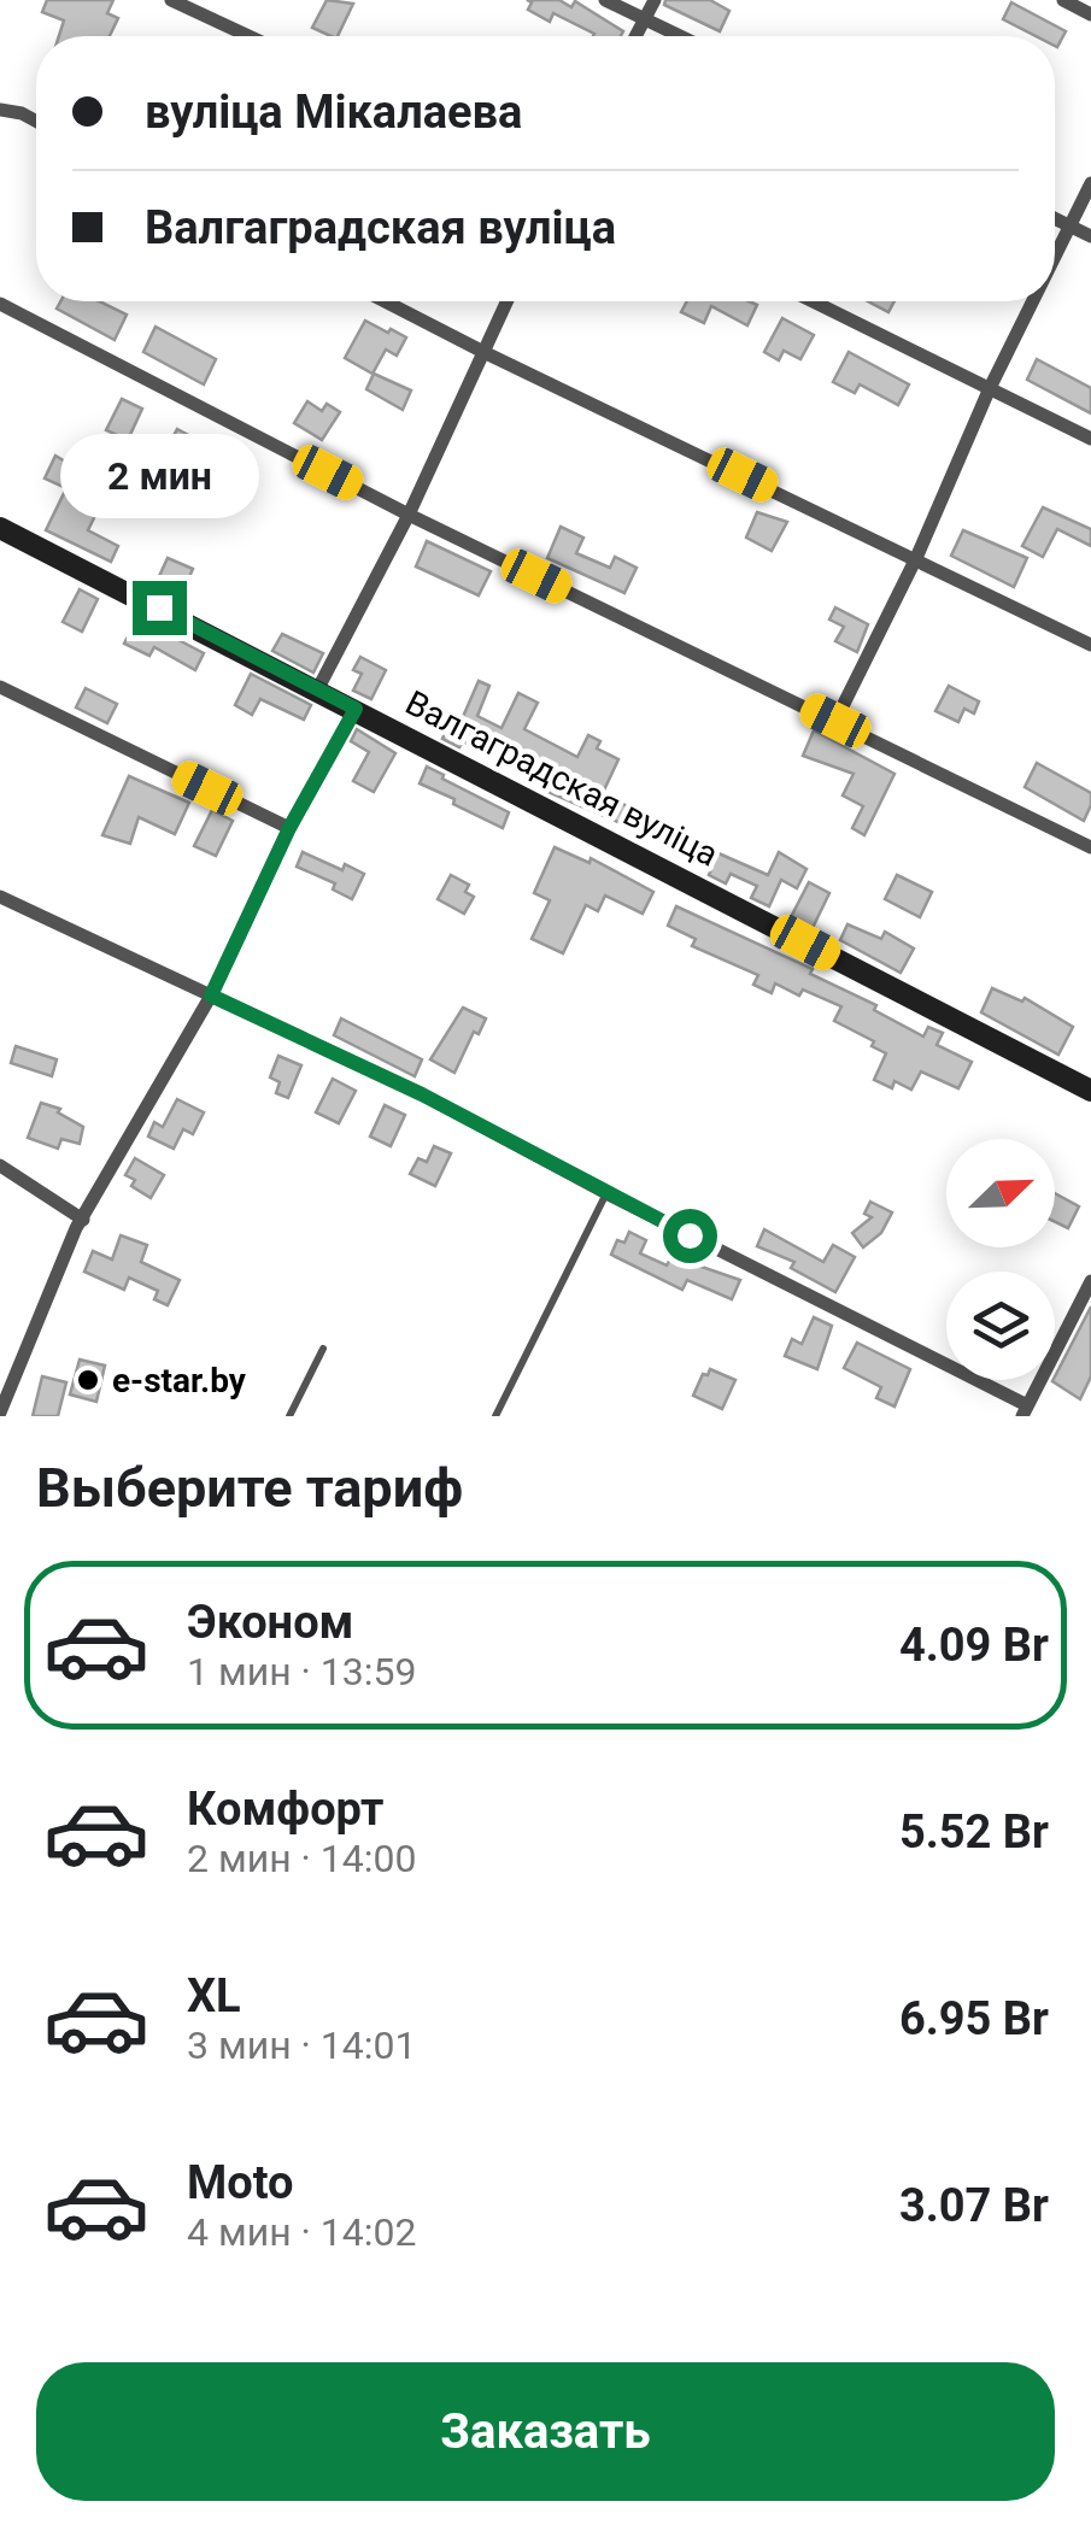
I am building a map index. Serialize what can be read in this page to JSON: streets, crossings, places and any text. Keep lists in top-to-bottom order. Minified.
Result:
{"streets":{"street":["Валгаградская вуліца"]},"places":["e-star.by"],"north":"top right","page":{"banner":["вуліца Мікалаева","Валгаградская вуліца"],"bubble":"2 мин","heading":"Выберите тариф","list":[{"name":"Эконом","note":"1 мин · 13:59","value":"4.09 Br"},{"name":"Комфорт","note":"2 мин · 14:00","value":"5.52 Br"},{"name":"XL","note":"3 мин · 14:01","value":"6.95 Br"},{"name":"Moto","note":"4 мин · 14:02","value":"3.07 Br"}],"buttons":"Заказать"}}
